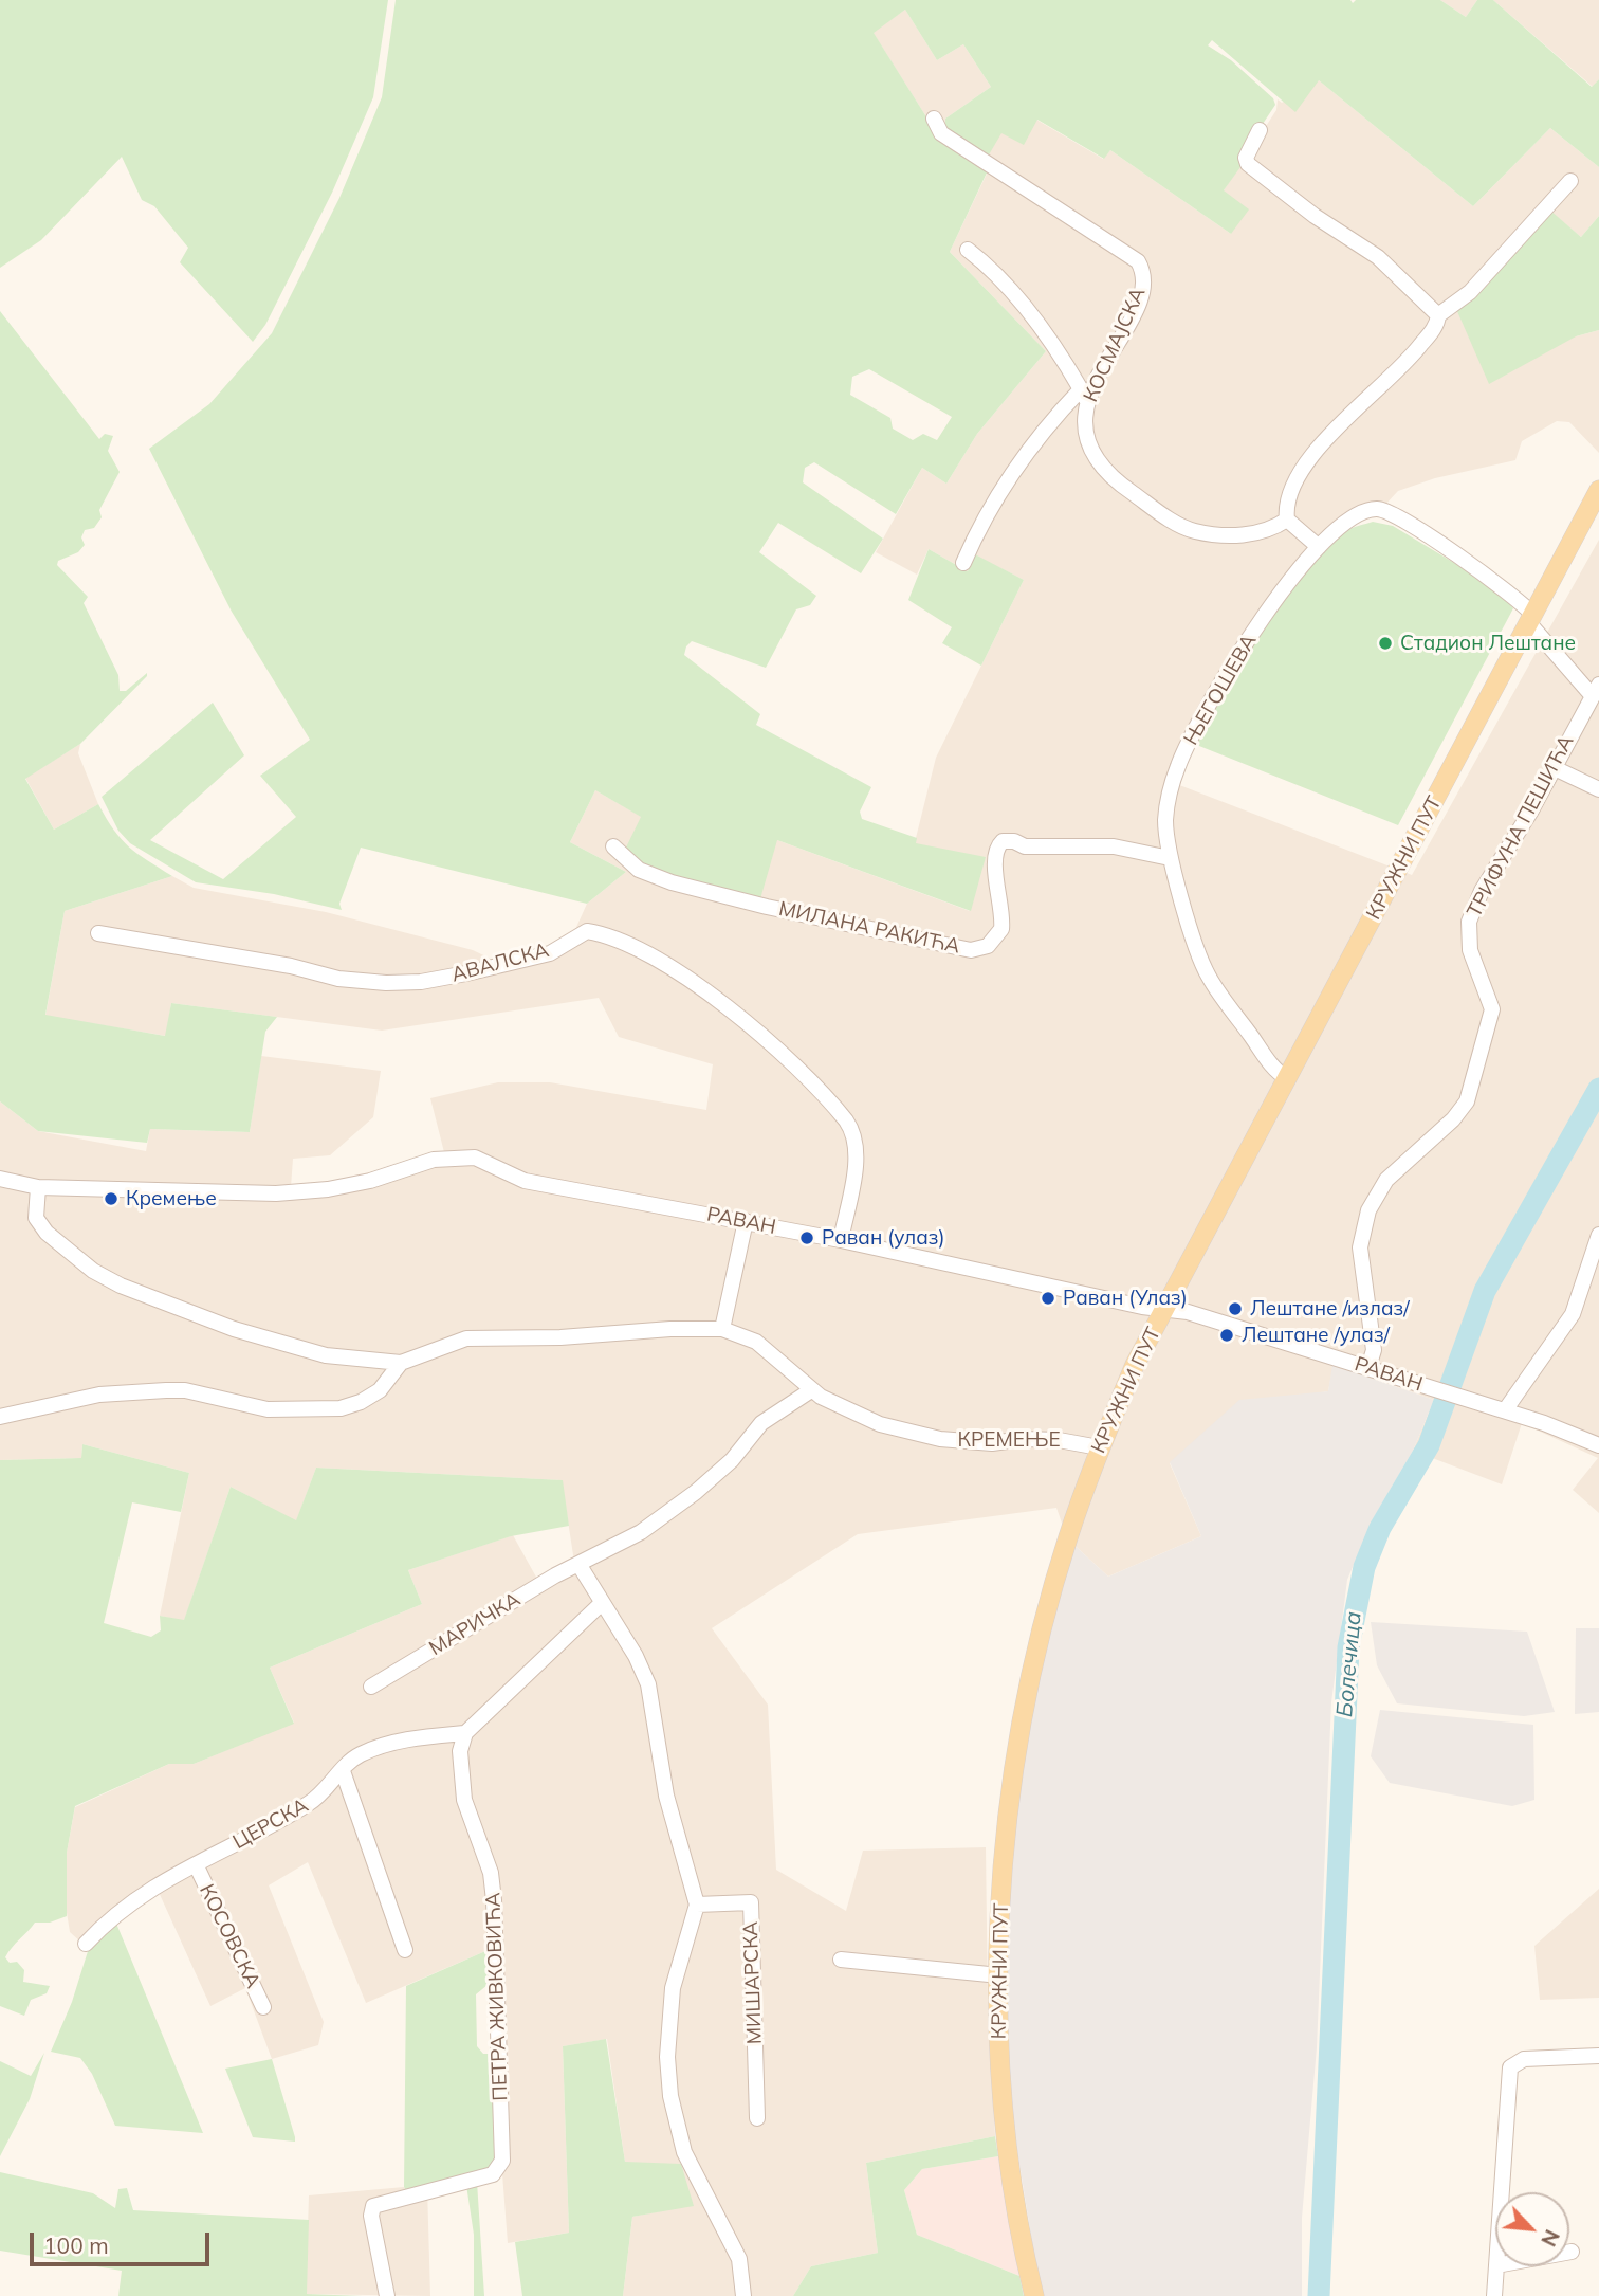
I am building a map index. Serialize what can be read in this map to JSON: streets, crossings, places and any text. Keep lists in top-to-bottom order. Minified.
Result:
{"streets":{"main road":["КРУЖНИ ПУТ"],"street":["КОСМАЈСКА","ЊЕГОШЕВА","ТРИФУНА ПЕШИЋА","МИЛАНА РАКИЋА","АВАЛСКА","РАВАН","КРЕМЕЊЕ","МАРИЧКА","ЦЕРСКА","КОСОВСКА","МИШАРСКА","ПЕТРА ЖИВКОВИЋА"]},"crossings":[["ЊЕГОШЕВА","ТРИФУНА ПЕШИЋА"],["ЊЕГОШЕВА","КРУЖНИ ПУТ"],["ЊЕГОШЕВА","МИЛАНА РАКИЋА"],["ТРИФУНА ПЕШИЋА","РАВАН"],["КРУЖНИ ПУТ","РАВАН"],["КРУЖНИ ПУТ","КРЕМЕЊЕ"],["АВАЛСКА","РАВАН"],["ЦЕРСКА","КОСОВСКА"],["ЦЕРСКА","ПЕТРА ЖИВКОВИЋА"]],"water":["Болечица"],"places":["Стадион Лештане","Кремење","Раван (улаз)","Раван (Улаз)","Лештане /излаз/","Лештане /улаз/"],"scale_bar":"100 m","north":"bottom right"}
